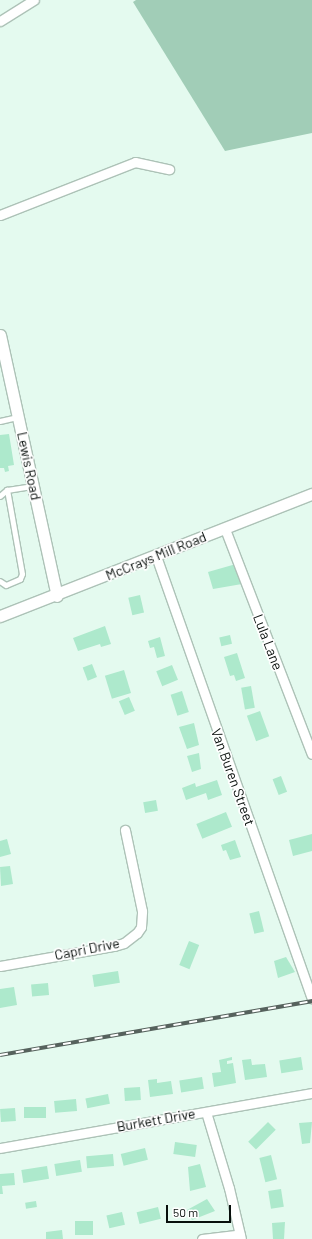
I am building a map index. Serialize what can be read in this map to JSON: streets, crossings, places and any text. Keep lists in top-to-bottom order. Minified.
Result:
{"streets":{"street":["Lewis Road","McCrays Mill Road","Lula Lane","Van Buren Street","Capri Drive","Burkett Drive"]},"crossings":[["Lewis Road","McCrays Mill Road"],["McCrays Mill Road","Lula Lane"],["McCrays Mill Road","Van Buren Street"]],"scale_bar":"50 m"}
